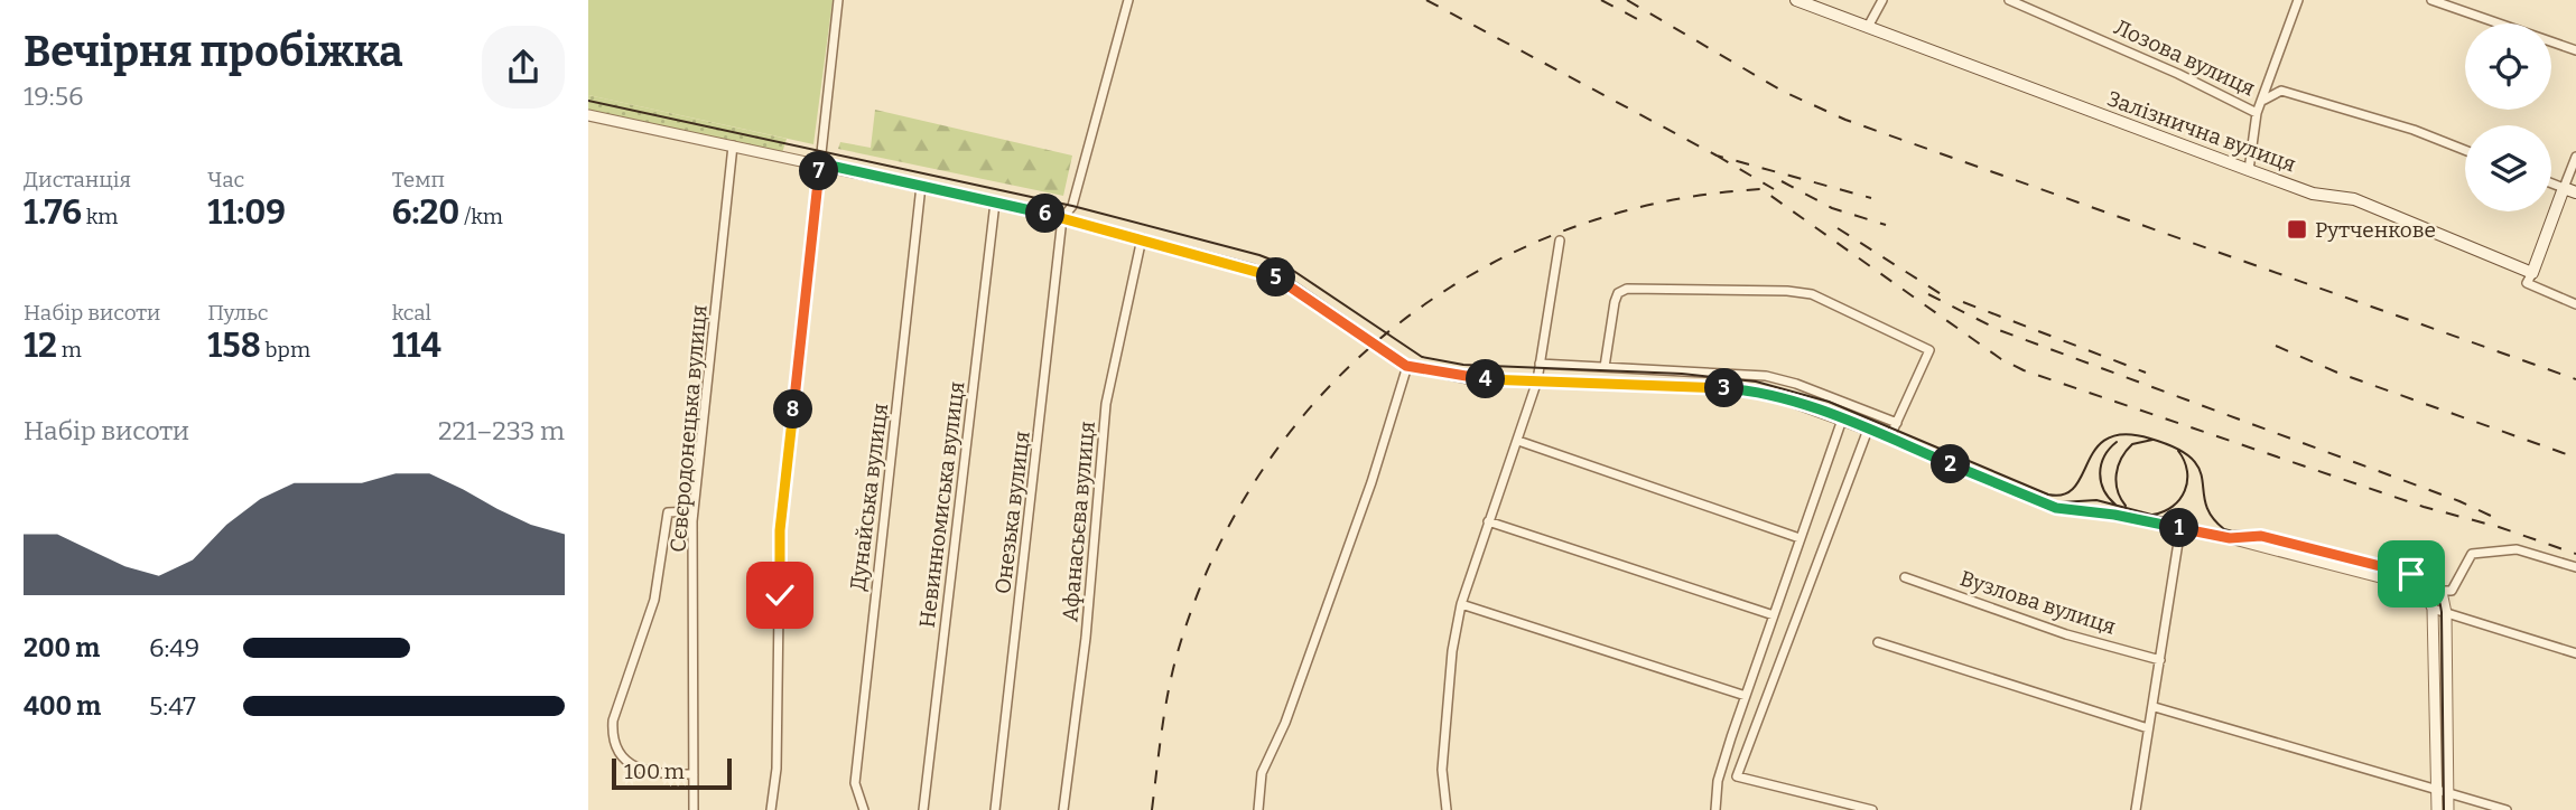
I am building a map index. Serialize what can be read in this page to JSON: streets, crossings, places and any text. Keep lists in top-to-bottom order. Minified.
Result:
{"streets":{"main road":["Залізнична вулиця"],"street":["Лозова вулиця","Сєвєродонецька вулиця","Дунайська вулиця","Невинномиська вулиця","Онезька вулиця","Афанасьєва вулиця","Вузлова вулиця"]},"places":{"transit":["Рутченкове"]},"scale_bar":"100 m","page":{"heading":["Вечірня пробіжка","19:56"],"stats":[["Дистанція","1.76 km"],["Час","11:09"],["Темп","6:20 /km"],["Набір висоти","12 m"],["Пульс","158 bpm"],["kcal","114"]],"pins":["7","6","5","4","3","8","2","1"],"chart":["Набір висоти","221–233 m"],"list":[{"name":"200 m","note":"6:49"},{"name":"400 m","note":"5:47"}],"scale":"100 m"}}
